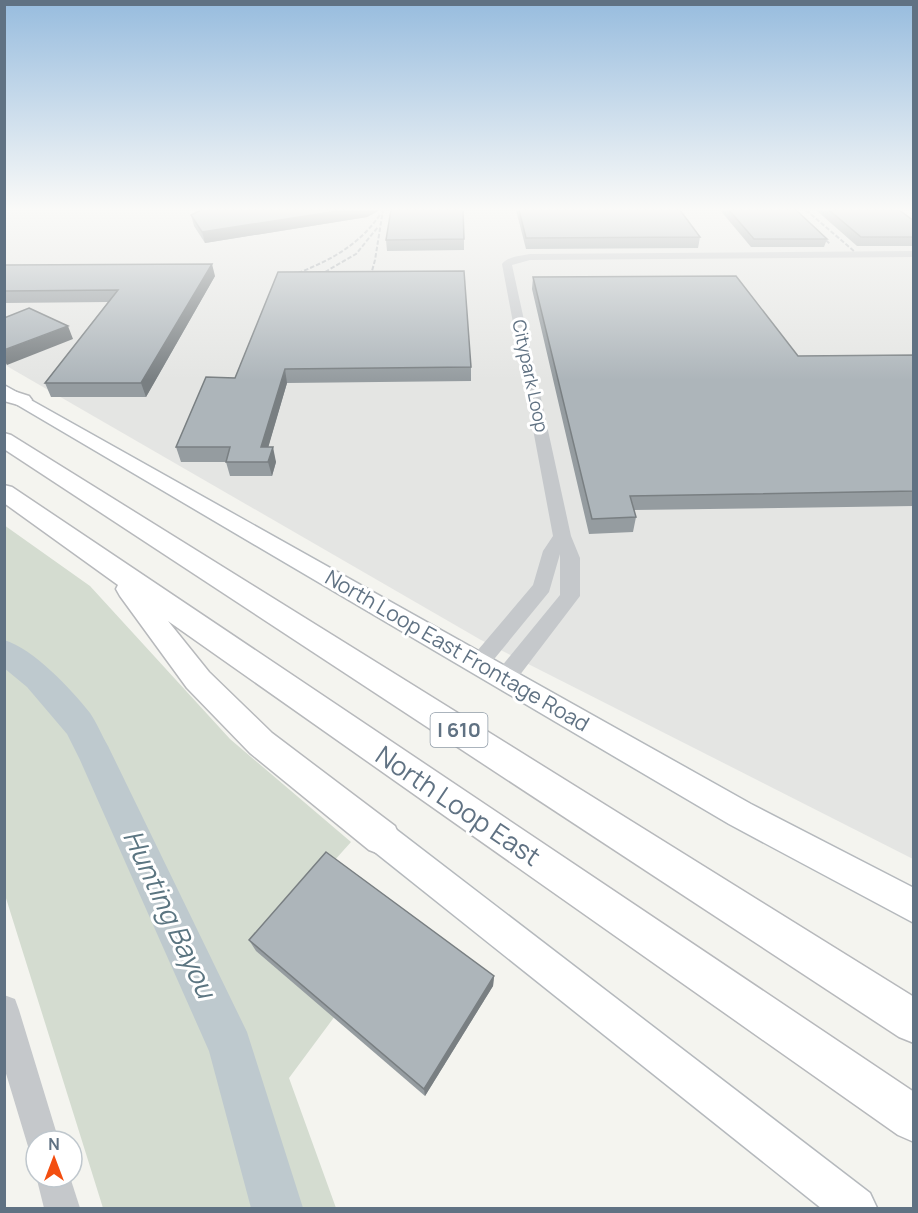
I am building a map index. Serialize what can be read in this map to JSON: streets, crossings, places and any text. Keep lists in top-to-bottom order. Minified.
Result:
{"streets":{"highway":["I 610","North Loop East"],"main road":["North Loop East Frontage Road"],"street":["Citypark Loop"]},"crossings":[["Citypark Loop","North Loop East Frontage Road"]],"water":["Hunting Bayou"],"north":"top"}
